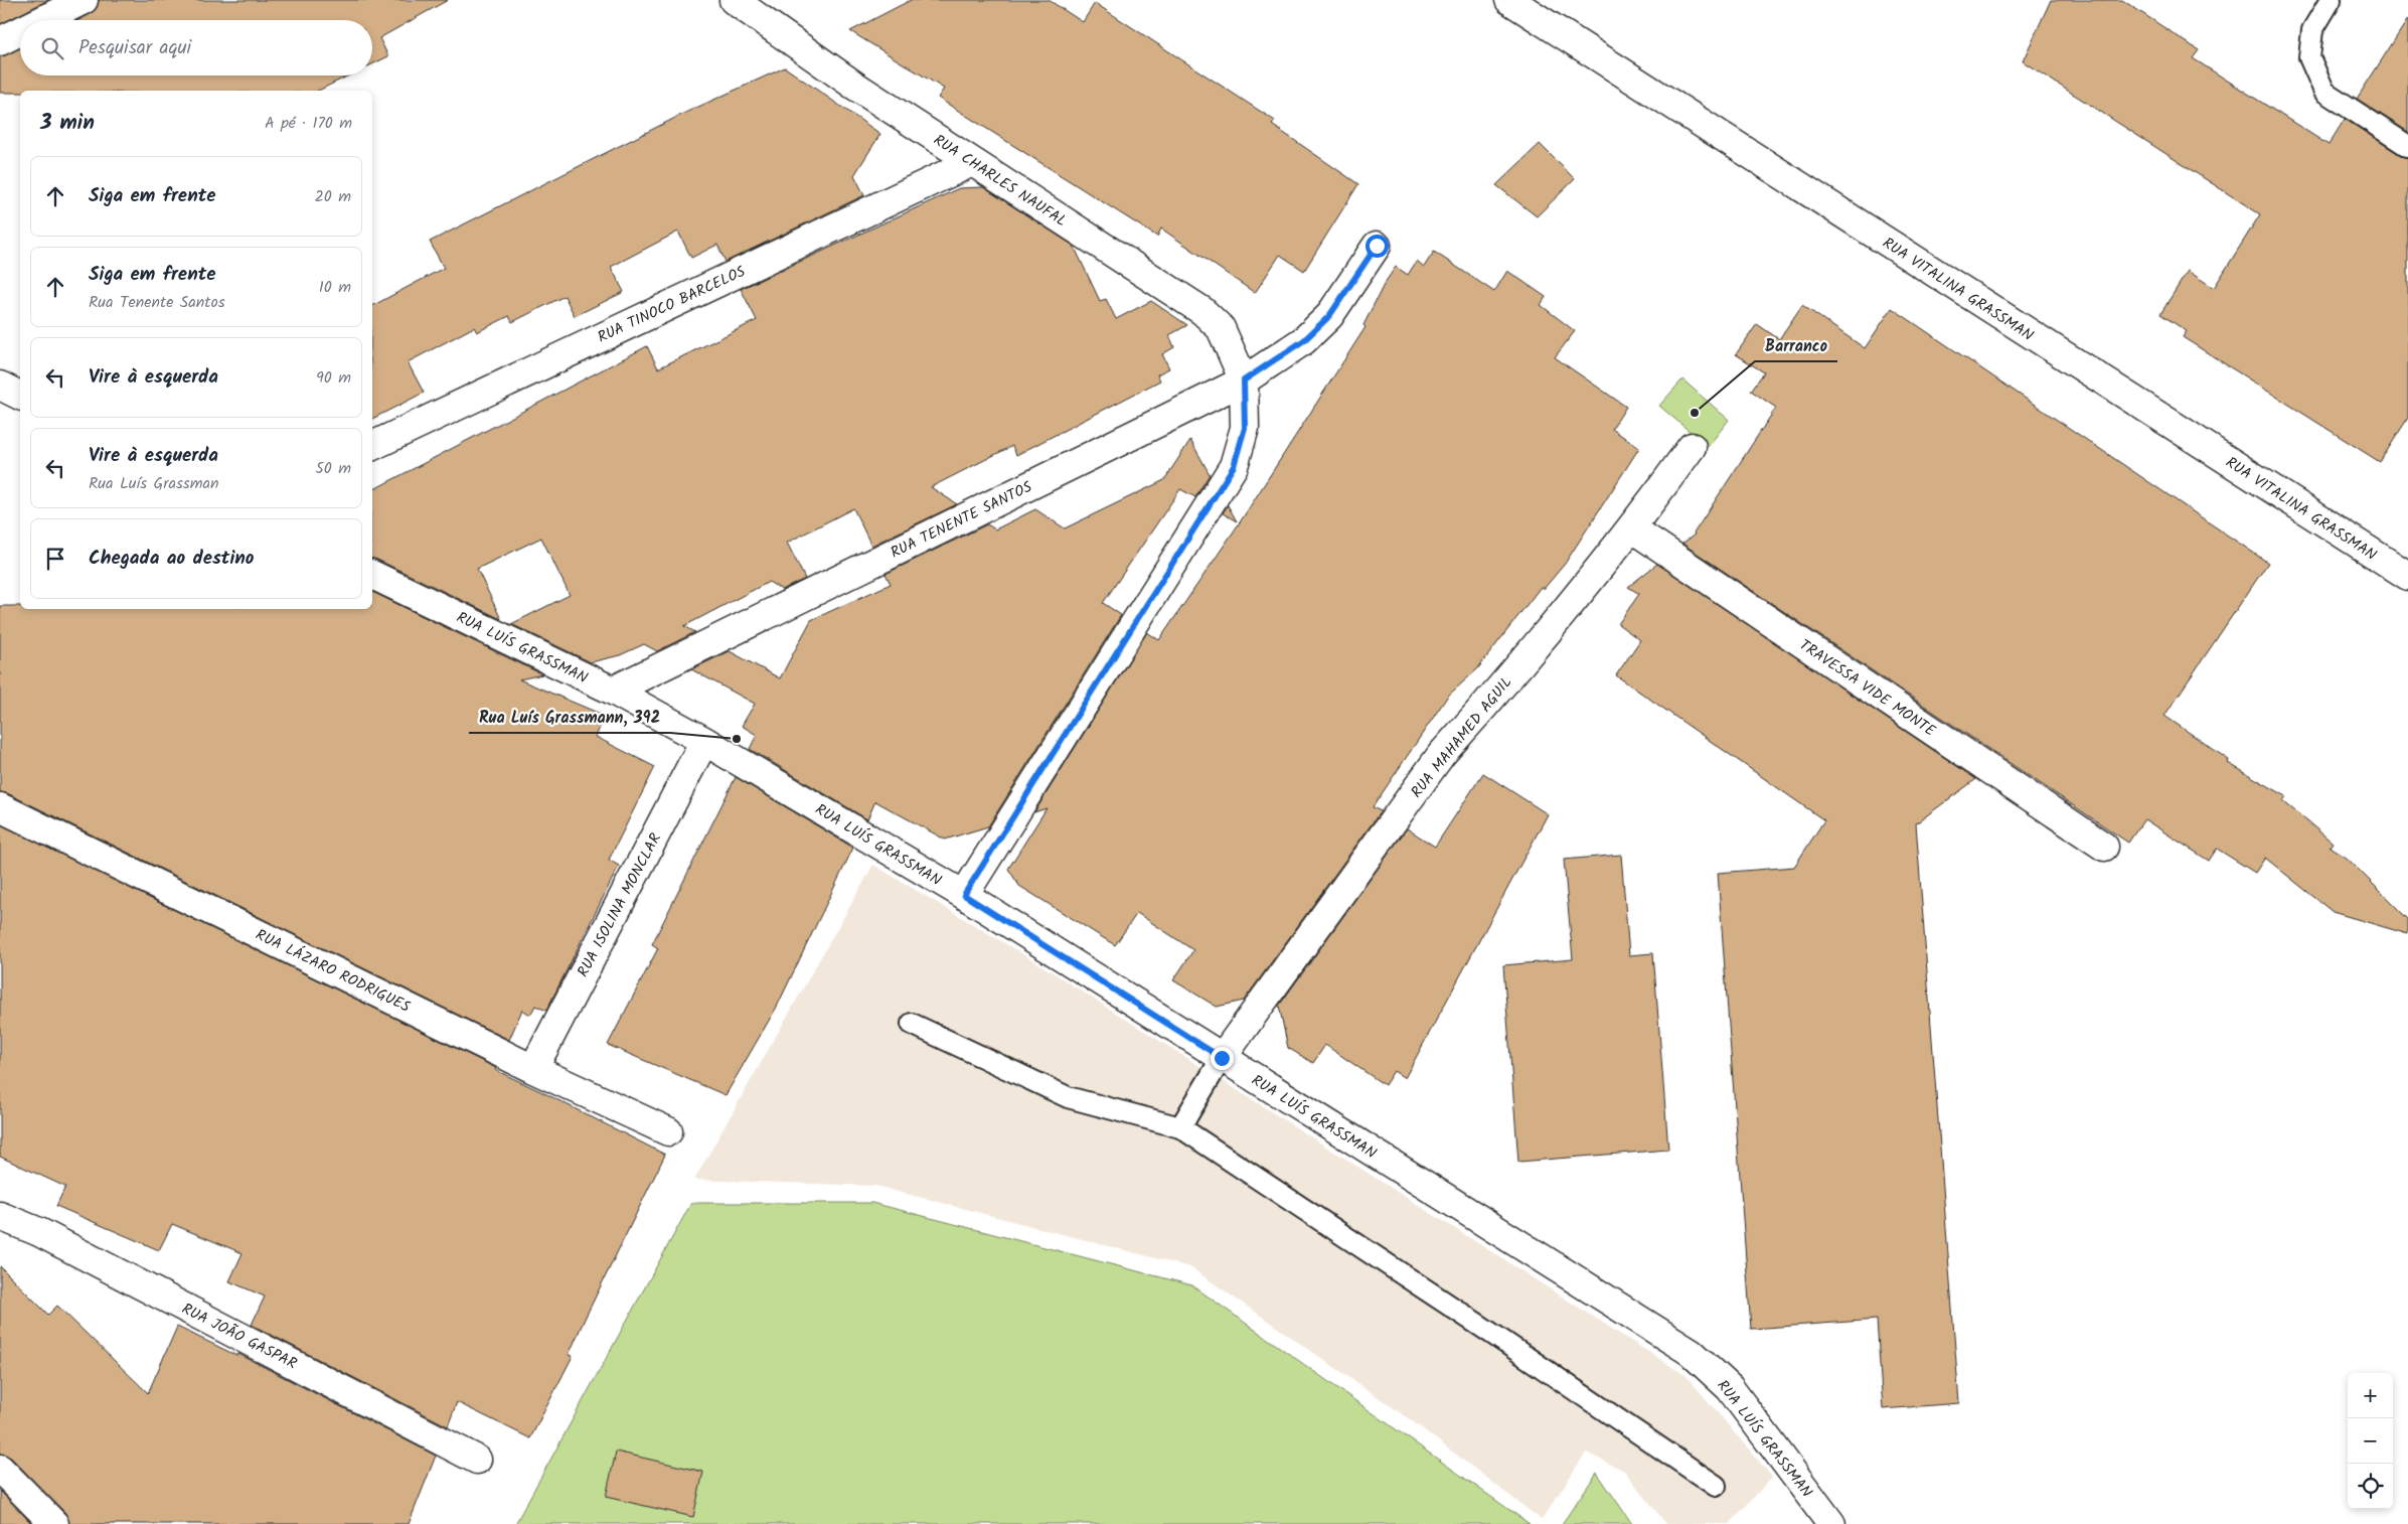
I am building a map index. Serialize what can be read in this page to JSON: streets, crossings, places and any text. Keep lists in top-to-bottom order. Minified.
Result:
{"streets":{"street":["RUA CHARLES NAUFAL","RUA VITALINA GRASSMAN","RUA TINOCO BARCELOS","RUA TENENTE SANTOS","RUA LUÍS GRASSMAN","TRAVESSA VIDE MONTE","RUA MAHAMED AGUIL","RUA ISOLINA MONCLAR","RUA LÁZARO RODRIGUES","RUA JOÃO GASPAR"]},"crossings":[["RUA CHARLES NAUFAL","RUA TINOCO BARCELOS"],["RUA CHARLES NAUFAL","RUA TENENTE SANTOS"],["RUA TENENTE SANTOS","RUA LUÍS GRASSMAN"],["RUA LUÍS GRASSMAN","RUA MAHAMED AGUIL"],["RUA LUÍS GRASSMAN","RUA ISOLINA MONCLAR"],["TRAVESSA VIDE MONTE","RUA MAHAMED AGUIL"],["RUA ISOLINA MONCLAR","RUA LÁZARO RODRIGUES"]],"places":["Barranco","Rua Luís Grassmann, 392"],"page":{"search":"Pesquisar aqui","heading":["3 min","A pé · 170 m"],"list":[["Siga em frente","20 m"],["Siga em frente","Rua Tenente Santos","10 m"],["Vire à esquerda","90 m"],["Vire à esquerda","Rua Luís Grassman","50 m"],"Chegada ao destino"],"map_buttons":["+","−"]}}
